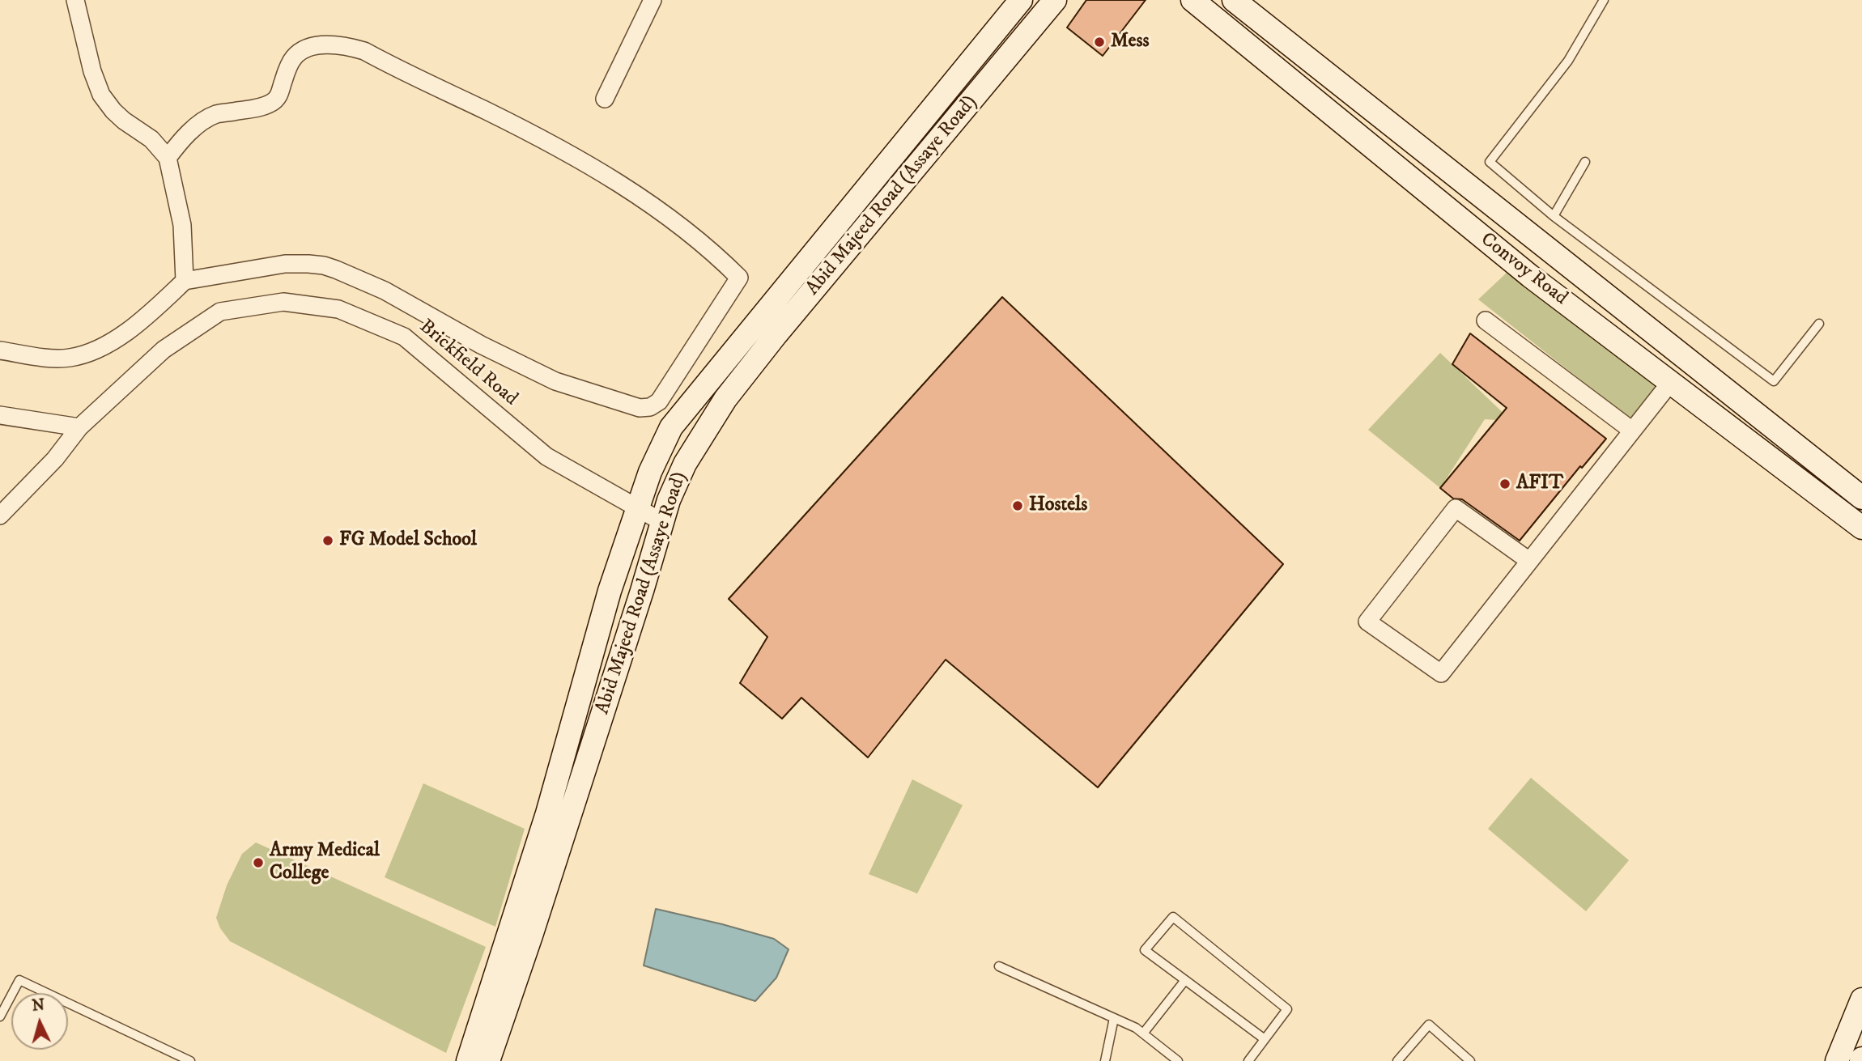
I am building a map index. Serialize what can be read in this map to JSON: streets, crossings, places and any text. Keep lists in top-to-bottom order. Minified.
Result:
{"streets":{"main road":["Abid Majeed Road (Assaye Road)","Convoy Road"],"street":["Brickfield Road"]},"crossings":[["Abid Majeed Road (Assaye Road)","Brickfield Road"]],"places":["Mess","AFIT","Hostels","FG Model School","Army Medical College"],"north":"top"}
